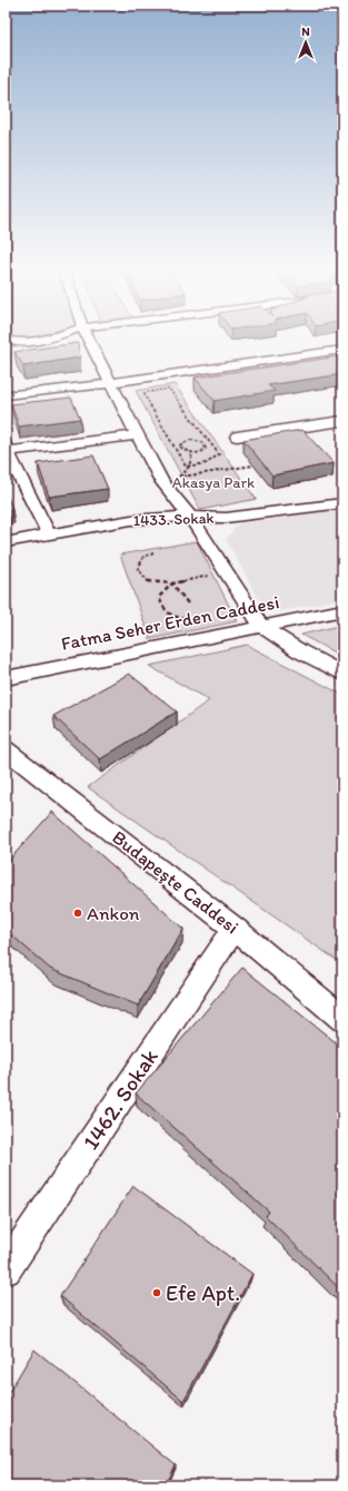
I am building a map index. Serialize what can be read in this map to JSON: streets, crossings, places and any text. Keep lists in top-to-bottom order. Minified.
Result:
{"streets":{"street":["1433. Sokak","Fatma Seher Erden Caddesi","Budapeşte Caddesi","1462. Sokak"]},"crossings":[["Budapeşte Caddesi","1462. Sokak"]],"parks":["Akasya Park"],"places":["Ankon","Efe Apt."],"north":"top"}
